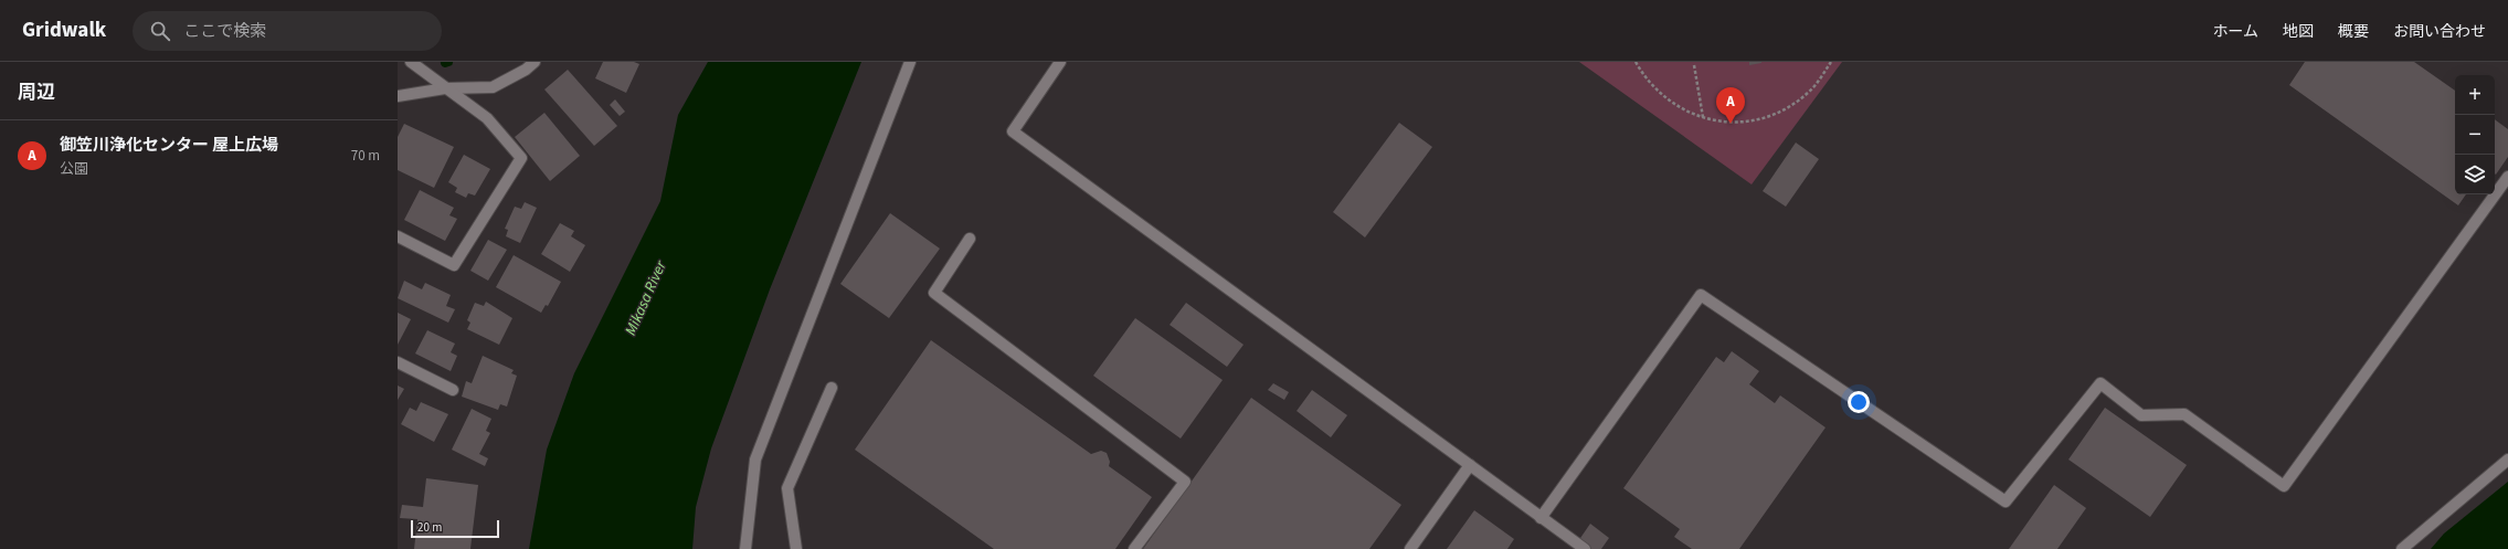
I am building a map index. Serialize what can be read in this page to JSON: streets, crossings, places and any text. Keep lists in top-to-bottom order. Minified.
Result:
{"water":["Mikasa River"],"scale_bar":"20 m","page":{"header":"Gridwalk","search":"ここで検索","nav":["ホーム","地図","概要","お問い合わせ"],"heading":"周辺","map_buttons":["+","−"],"pins":"A","list":[{"mark":"A","name":"御笠川浄化センター 屋上広場","note":"公園","value":"70 m"}],"scale":"20 m"}}
